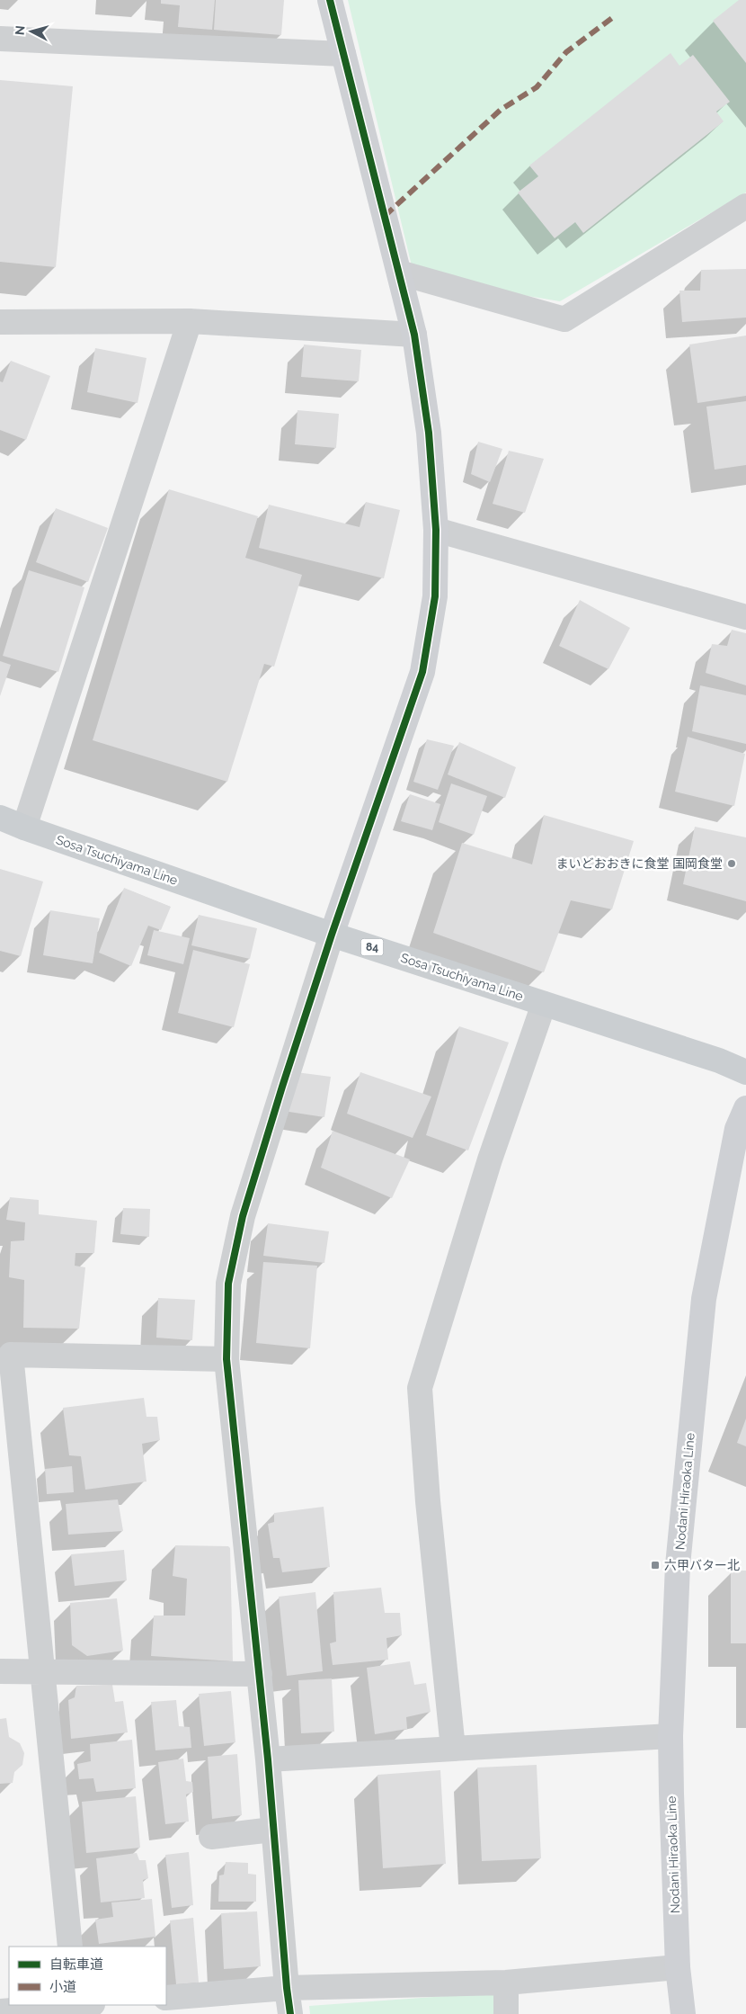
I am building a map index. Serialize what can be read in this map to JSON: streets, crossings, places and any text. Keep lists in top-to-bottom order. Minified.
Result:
{"streets":{"main road":["Sosa Tsuchiyama Line","84"],"street":["Nodani Hiraoka Line"]},"places":{"other":["まいどおおきに食堂 国岡食堂"],"transit":["六甲バター北"]},"legend":["自転車道","小道"],"north":"left"}
